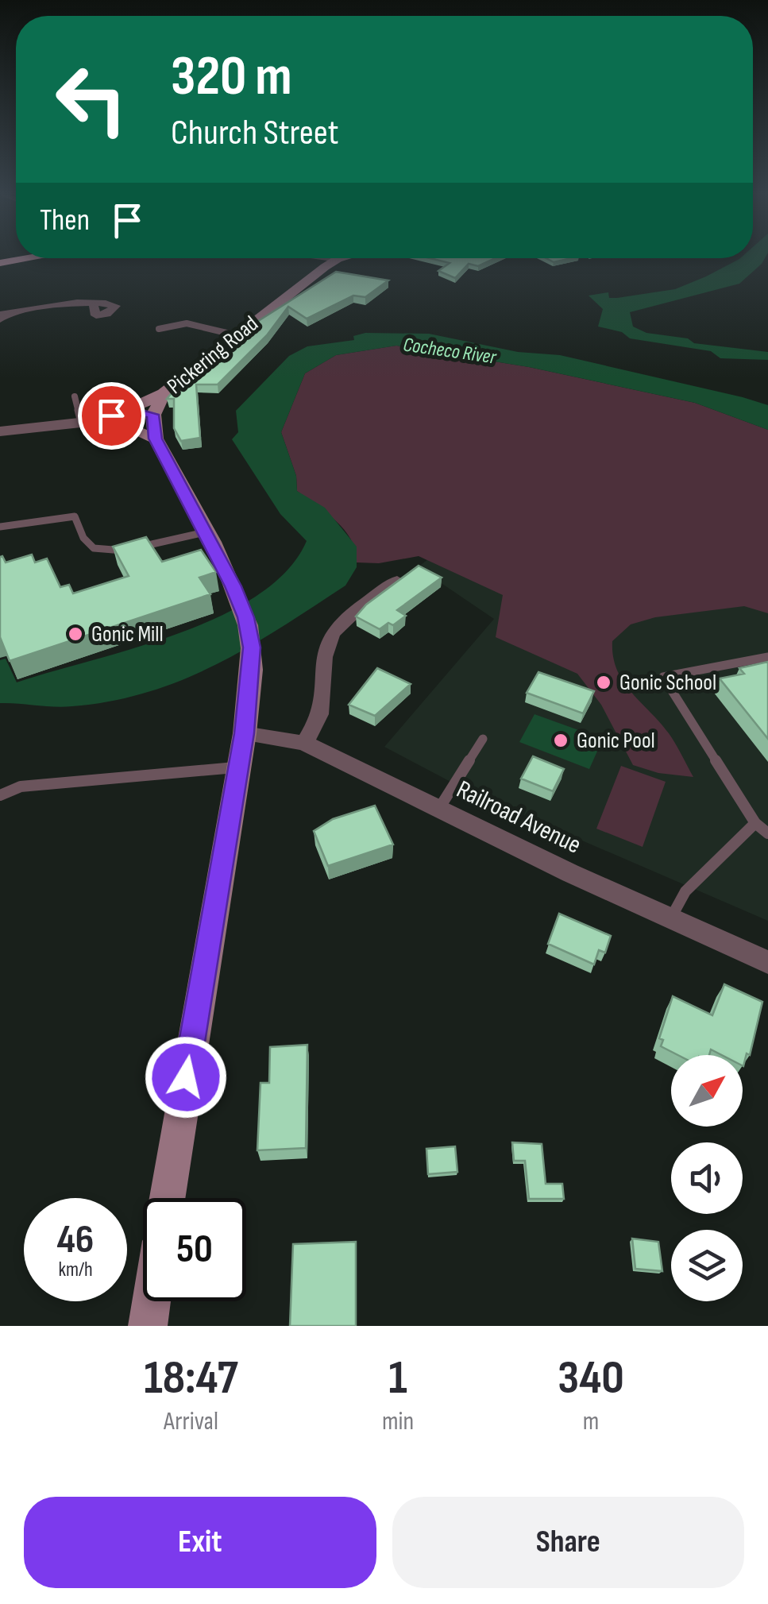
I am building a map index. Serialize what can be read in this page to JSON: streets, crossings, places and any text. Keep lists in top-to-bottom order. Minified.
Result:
{"streets":{"main road":["Pickering Road"],"street":["Railroad Avenue"]},"crossings":[["Pickering Road","Railroad Avenue"]],"water":["Cocheco River"],"places":["Gonic Mill","Gonic School","Gonic Pool"],"north":"top right","page":{"turn":["320 m","Church Street"],"then":"Then","speed":"46 km/h","limit":"50","eta":["18:47","Arrival","1","min","340","m"],"buttons":["Exit","Share"]}}
